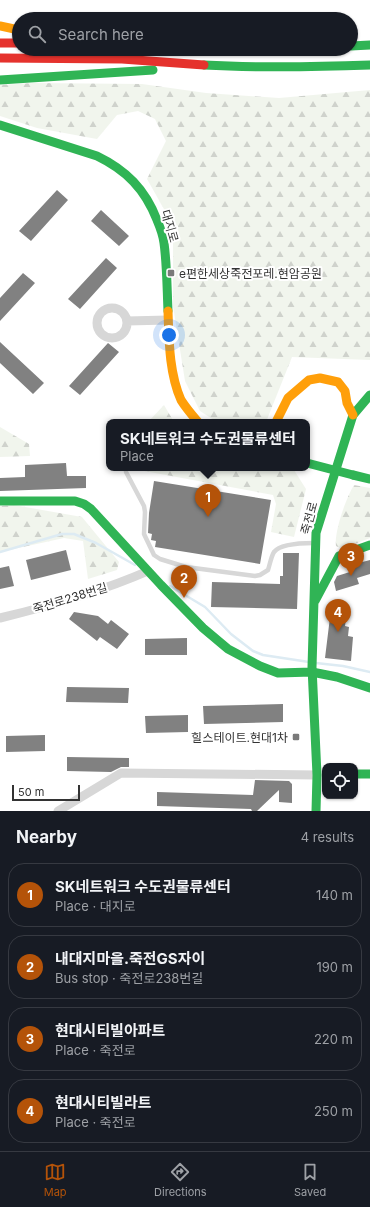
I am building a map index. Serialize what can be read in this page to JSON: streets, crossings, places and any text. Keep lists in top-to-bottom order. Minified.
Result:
{"streets":{"main road":["대지로","죽전로"],"street":["죽전로238번길"]},"places":{"transit":["e편한세상죽전포레.현암공원","힐스테이트.현대1차"]},"scale_bar":"50 m","page":{"search":"Search here","popup":["SK네트워크 수도권물류센터","Place"],"pins":["1","3","2","4"],"scale":"50 m","heading":["Nearby","4 results"],"list":[{"mark":"1","name":"SK네트워크 수도권물류센터","note":"Place · 대지로","value":"140 m"},{"mark":"2","name":"내대지마을.죽전GS자이","note":"Bus stop · 죽전로238번길","value":"190 m"},{"mark":"3","name":"현대시티빌아파트","note":"Place · 죽전로","value":"220 m"},{"mark":"4","name":"현대시티빌라트","note":"Place · 죽전로","value":"250 m"}],"nav":["Map","Directions","Saved"]}}
